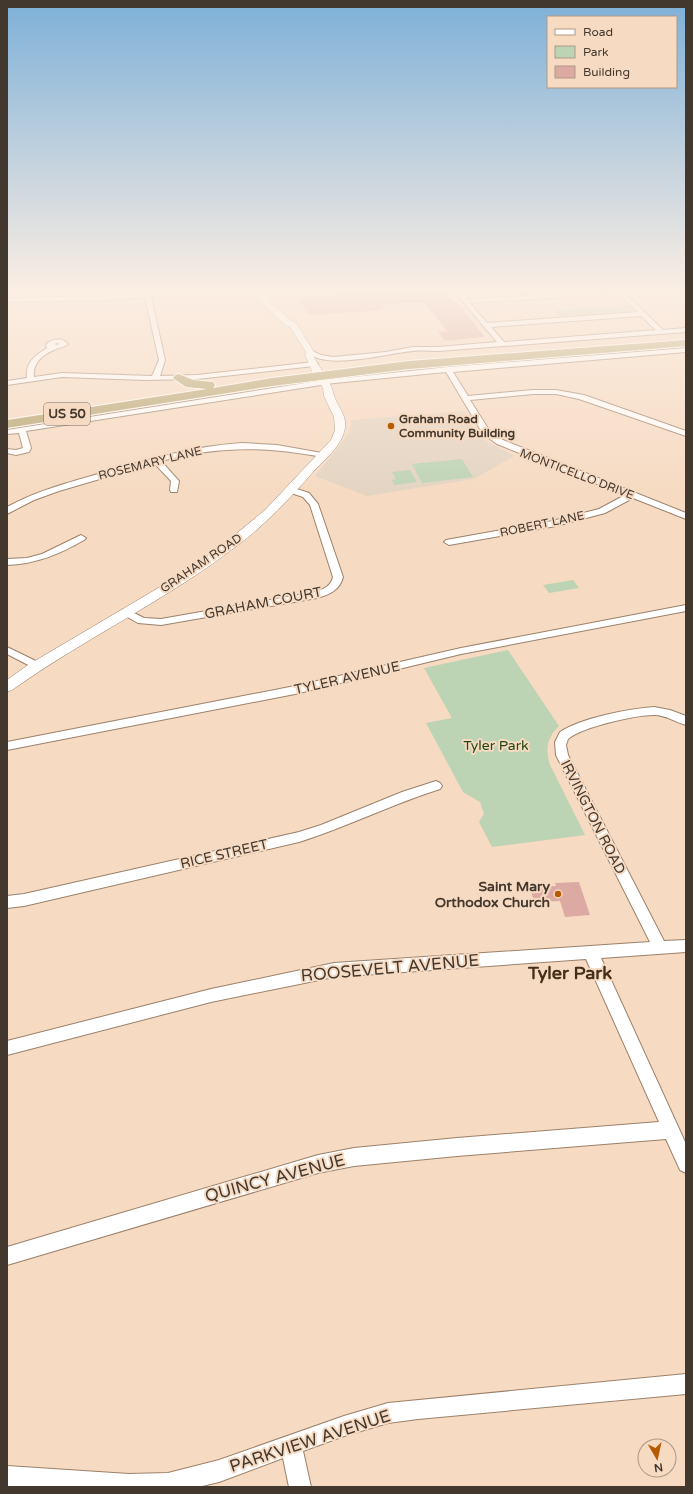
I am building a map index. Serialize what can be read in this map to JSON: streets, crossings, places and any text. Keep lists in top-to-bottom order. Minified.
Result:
{"streets":{"highway":["US 50"],"street":["ROSEMARY LANE","MONTICELLO DRIVE","ROBERT LANE","GRAHAM ROAD","GRAHAM COURT","TYLER AVENUE","IRVINGTON ROAD","RICE STREET","ROOSEVELT AVENUE","QUINCY AVENUE","PARKVIEW AVENUE"]},"crossings":[["US 50","GRAHAM ROAD"],["ROSEMARY LANE","GRAHAM ROAD"],["MONTICELLO DRIVE","ROBERT LANE"],["GRAHAM ROAD","GRAHAM COURT"],["IRVINGTON ROAD","ROOSEVELT AVENUE"]],"districts":["Tyler Park"],"parks":["Tyler Park"],"places":["Graham Road Community Building","Saint Mary Orthodox Church"],"legend":["Road","Park","Building"],"north":"bottom"}
